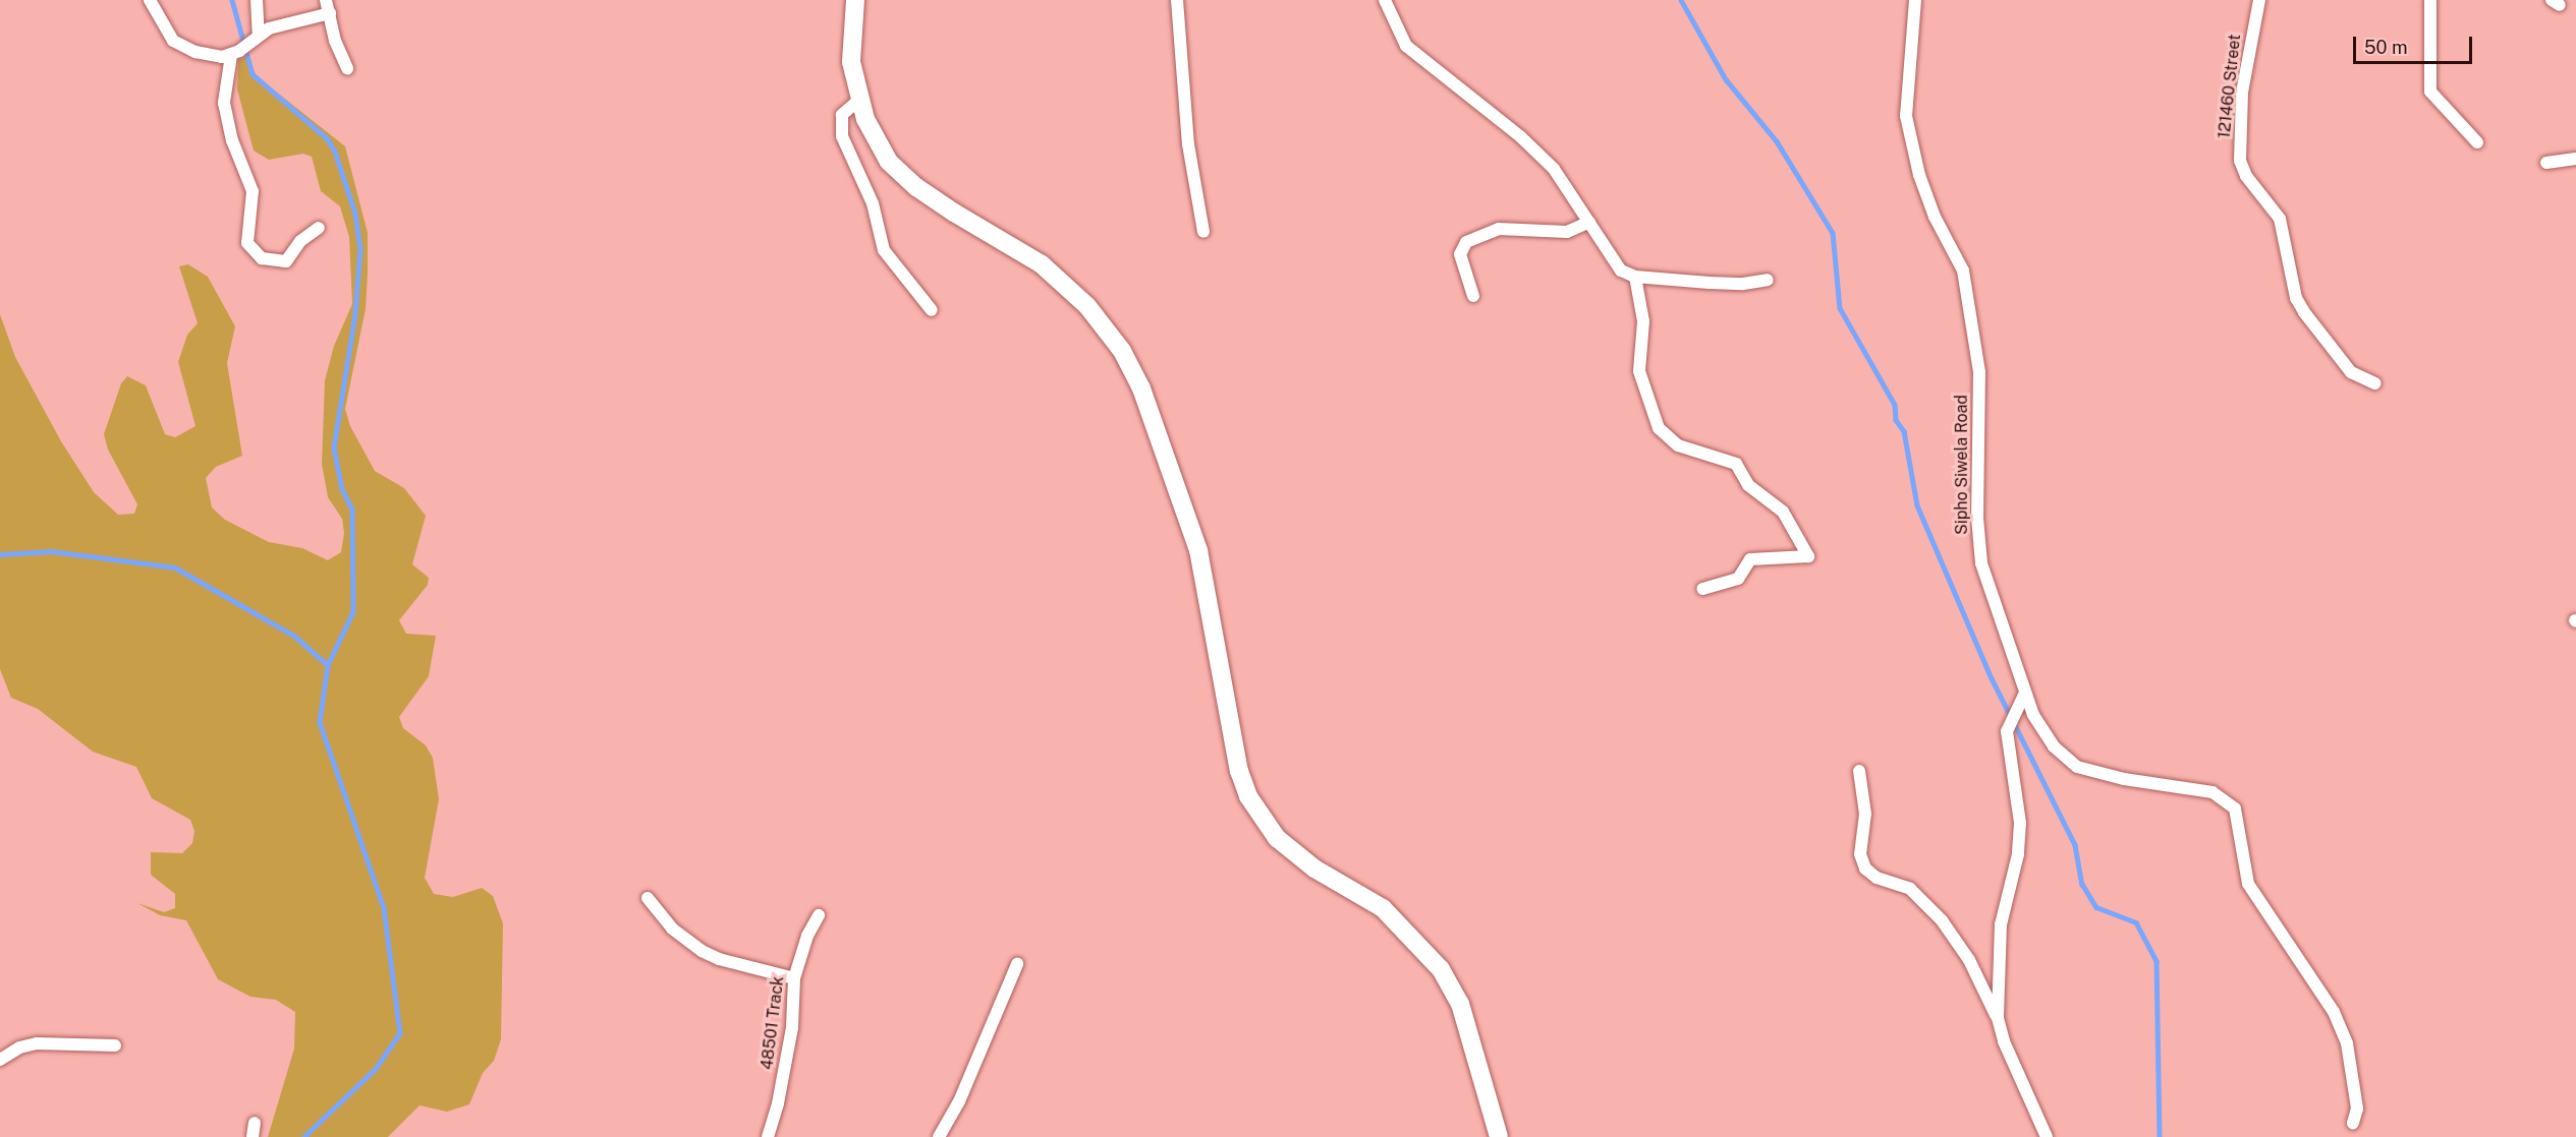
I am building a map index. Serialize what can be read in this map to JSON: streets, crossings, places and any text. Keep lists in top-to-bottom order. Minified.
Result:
{"streets":{"street":["121460 Street","Sipho Siwela Road","48501 Track"]},"scale_bar":"50 m"}
